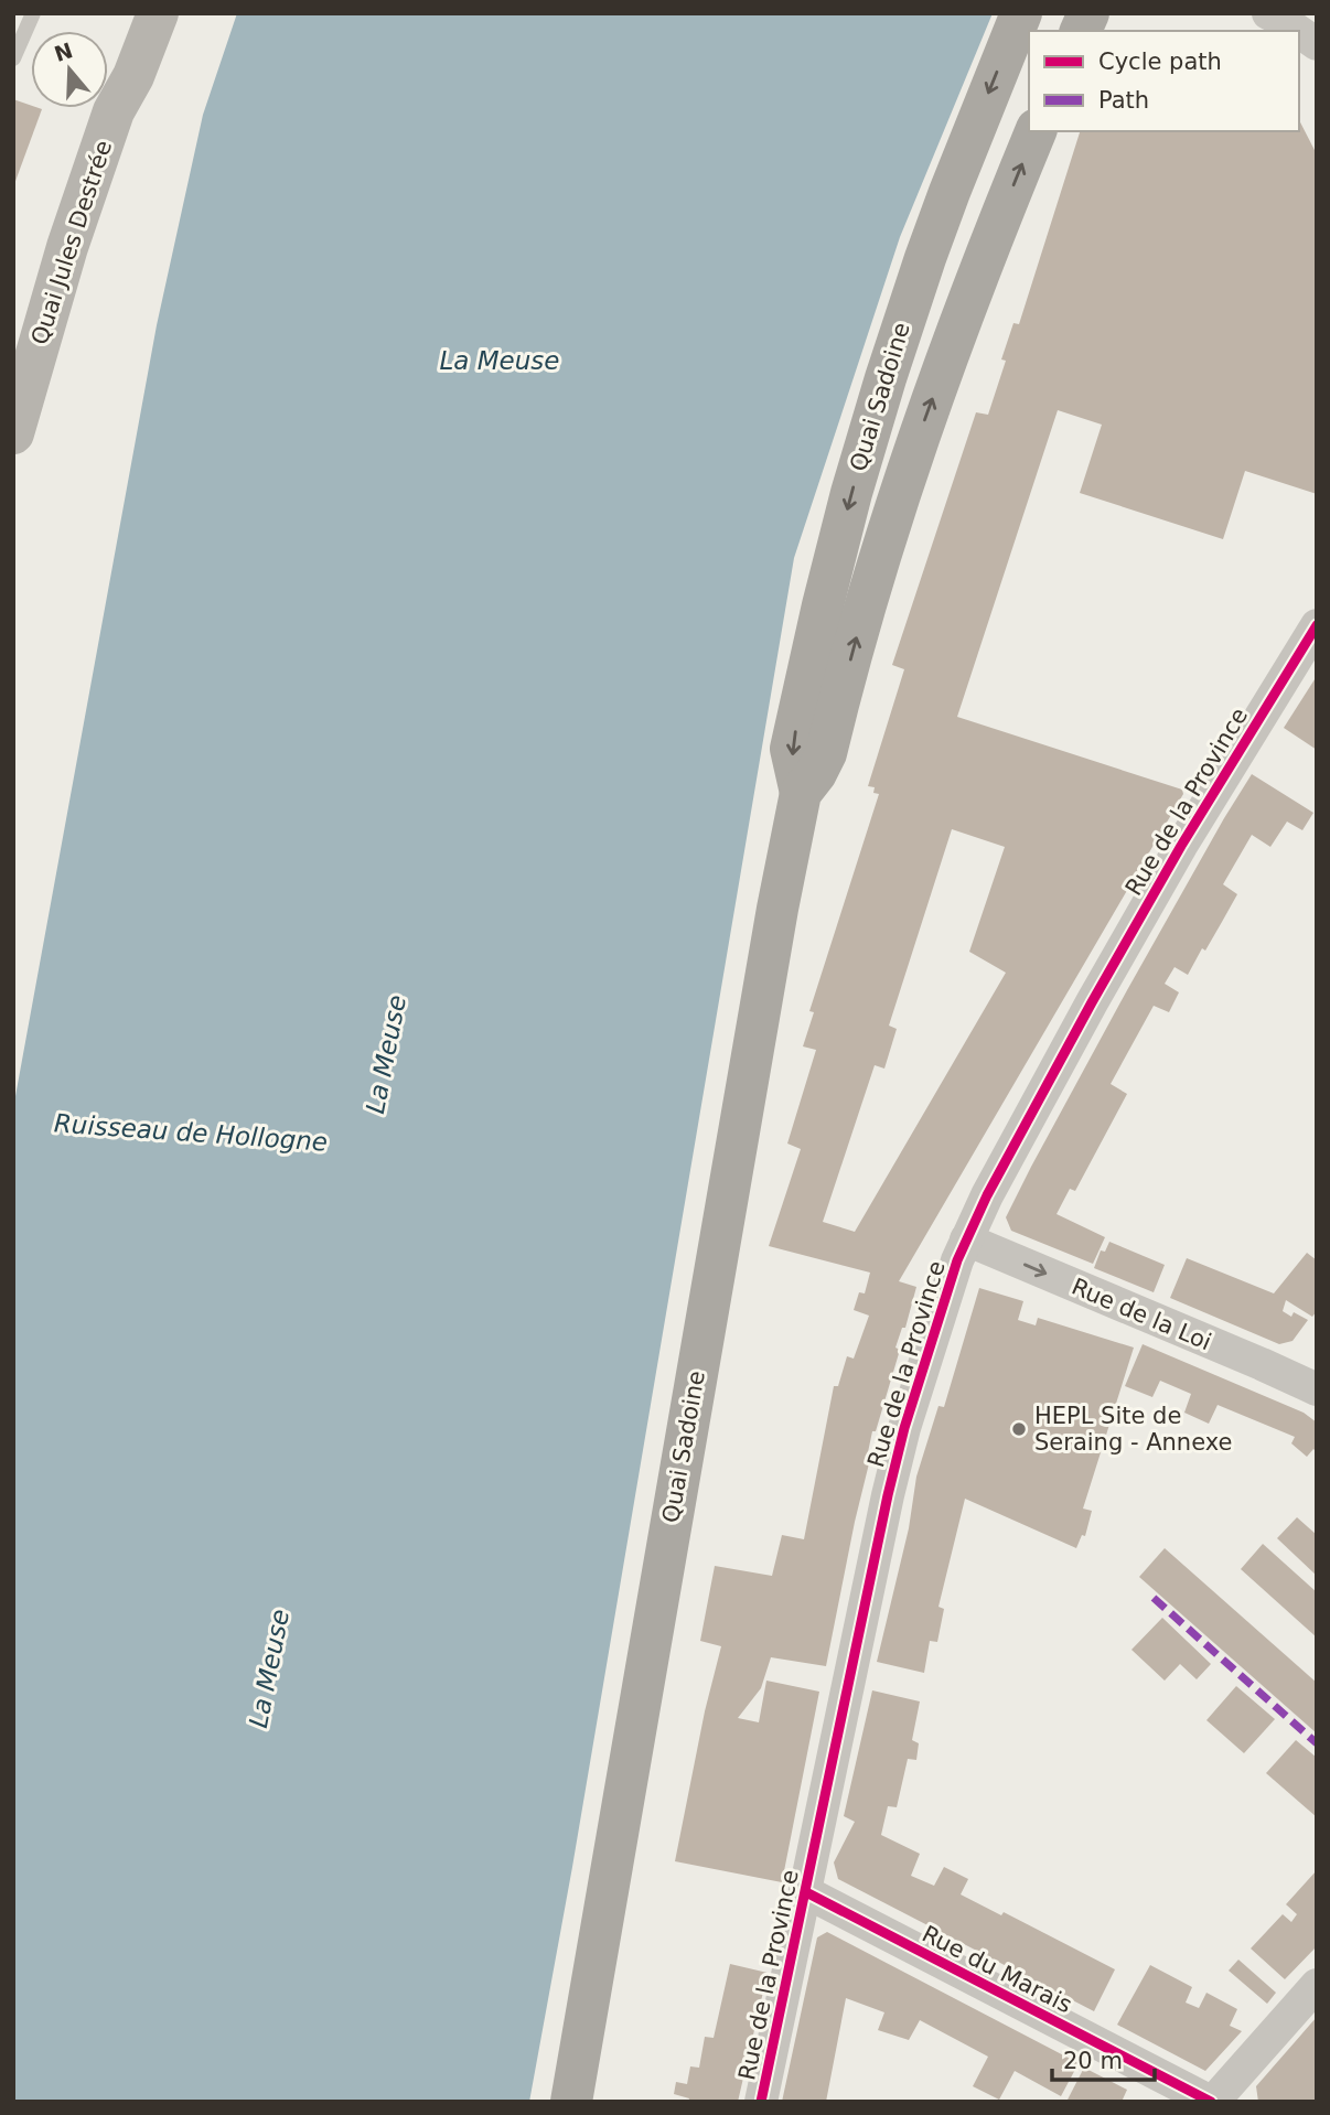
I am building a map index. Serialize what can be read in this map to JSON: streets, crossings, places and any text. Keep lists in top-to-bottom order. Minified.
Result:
{"streets":{"main road":["Quai Jules Destrée","Quai Sadoine"],"street":["Rue de la Province","Rue de la Loi","Rue du Marais"]},"crossings":[["Rue de la Province","Rue de la Loi"],["Rue de la Province","Rue du Marais"]],"one_way":["Rue de la Loi"],"water":["La Meuse","Ruisseau de Hollogne"],"places":["HEPL Site de Seraing - Annexe"],"legend":["Cycle path","Path"],"scale_bar":"20 m","north":"top"}
